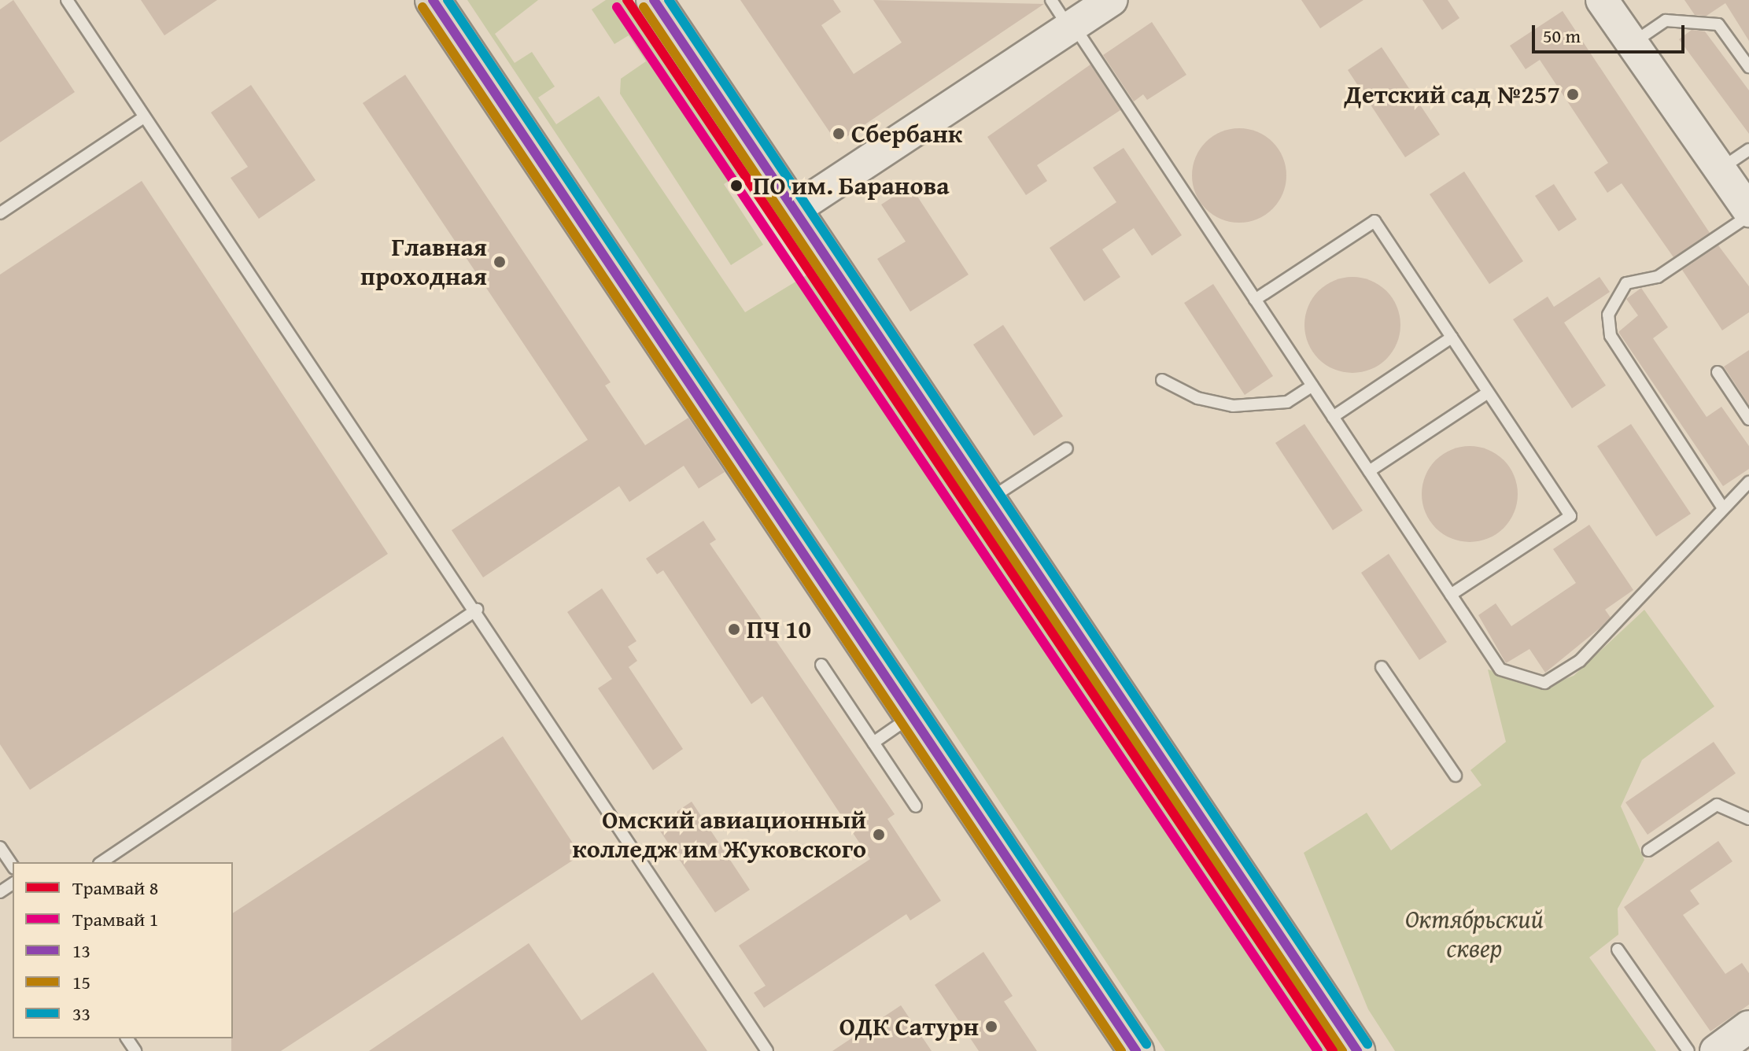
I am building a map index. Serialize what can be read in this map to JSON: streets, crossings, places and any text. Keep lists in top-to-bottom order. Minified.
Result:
{"parks":["Октябрьский сквер"],"places":["Детский сад №257","Сбербанк","ПО им. Баранова","Главная проходная","ПЧ 10","Омский авиационный колледж им Жуковского","ОДК Сатурн"],"lines":["tram line 8","transit line 13","transit line 33","tram line 1","transit line 15"],"legend":["Трамвай 8","Трамвай 1","13","15","33"],"scale_bar":"50 m"}
